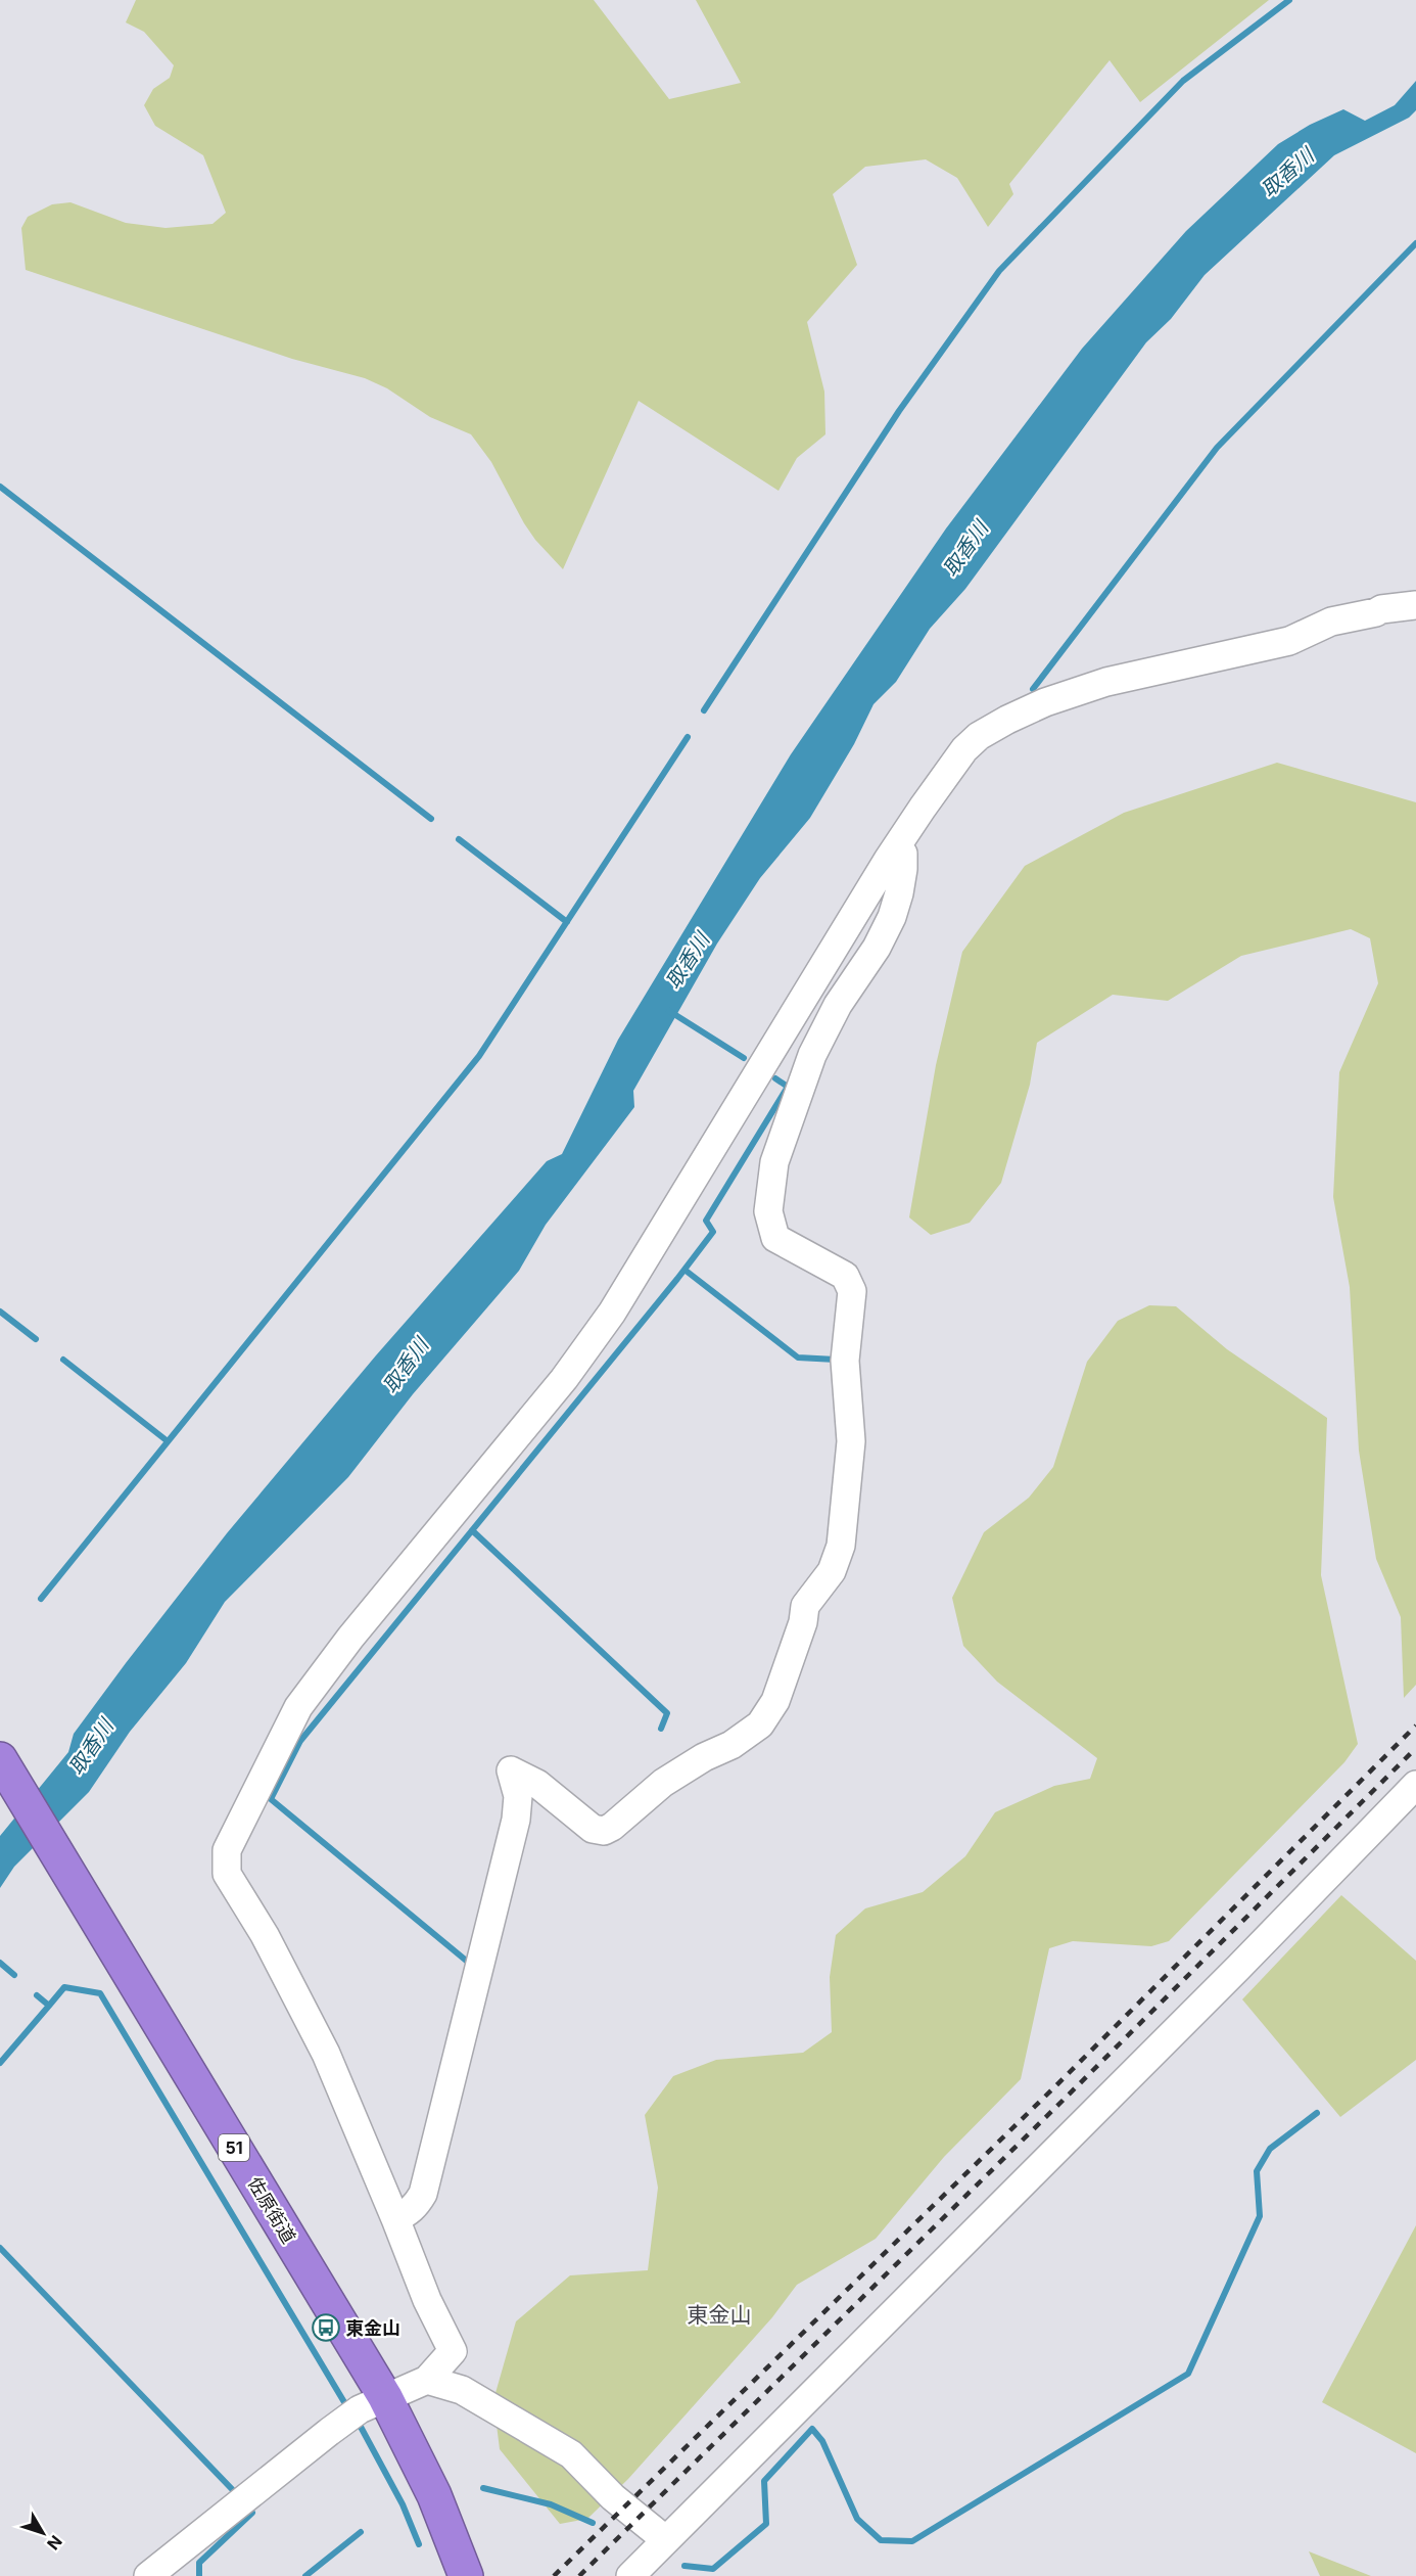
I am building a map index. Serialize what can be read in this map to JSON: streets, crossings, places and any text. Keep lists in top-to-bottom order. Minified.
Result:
{"streets":{"highway":["51","佐原街道"]},"districts":["東金山"],"water":["取香川"],"places":{"bus stop":["東金山"]},"north":"bottom right"}
